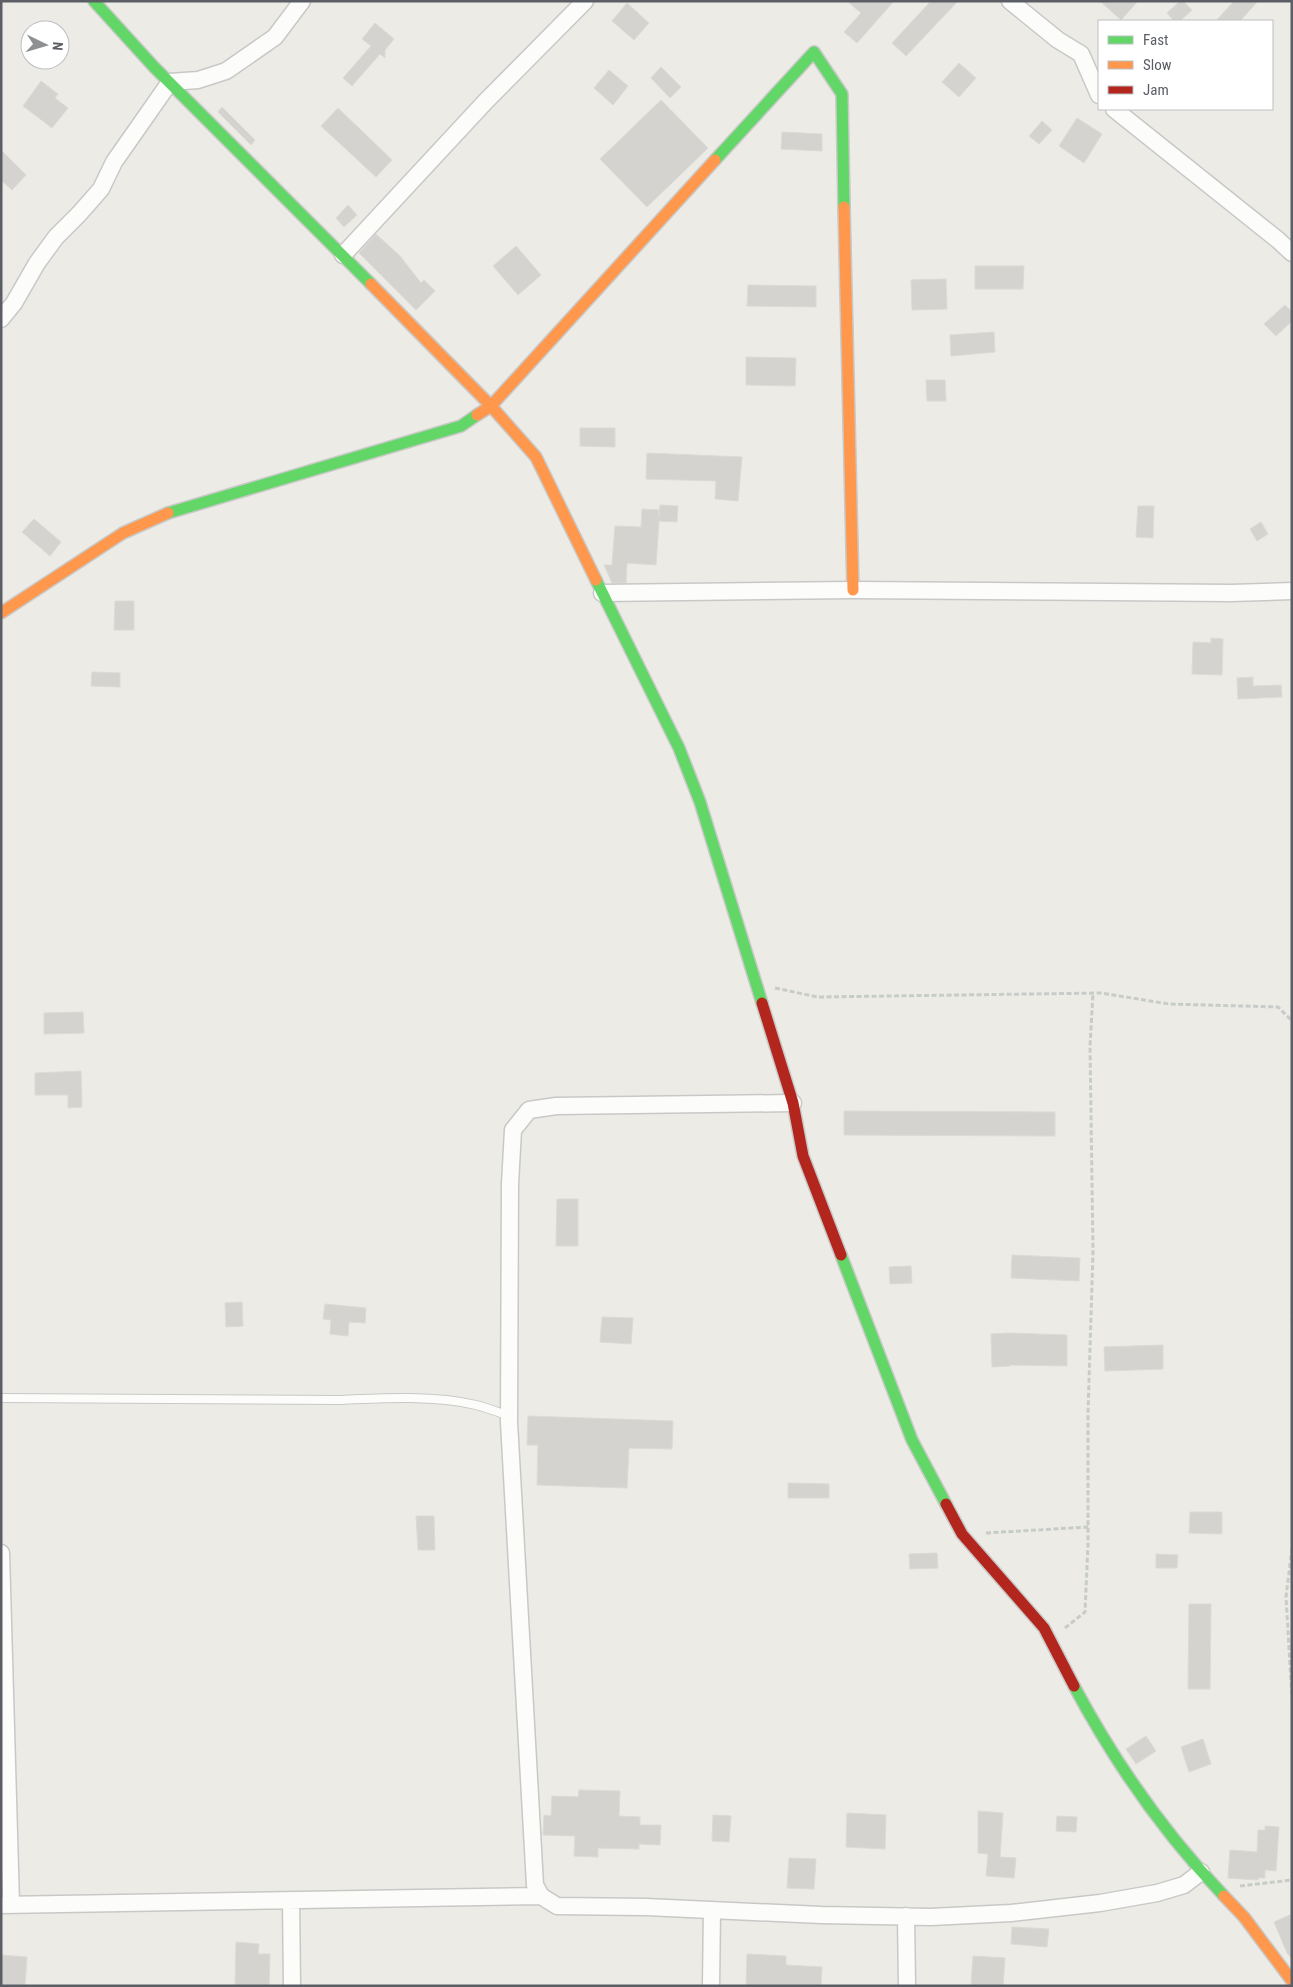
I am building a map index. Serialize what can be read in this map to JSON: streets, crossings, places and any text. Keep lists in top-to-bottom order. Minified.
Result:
{"legend":["Fast","Slow","Jam"],"north":"right"}
